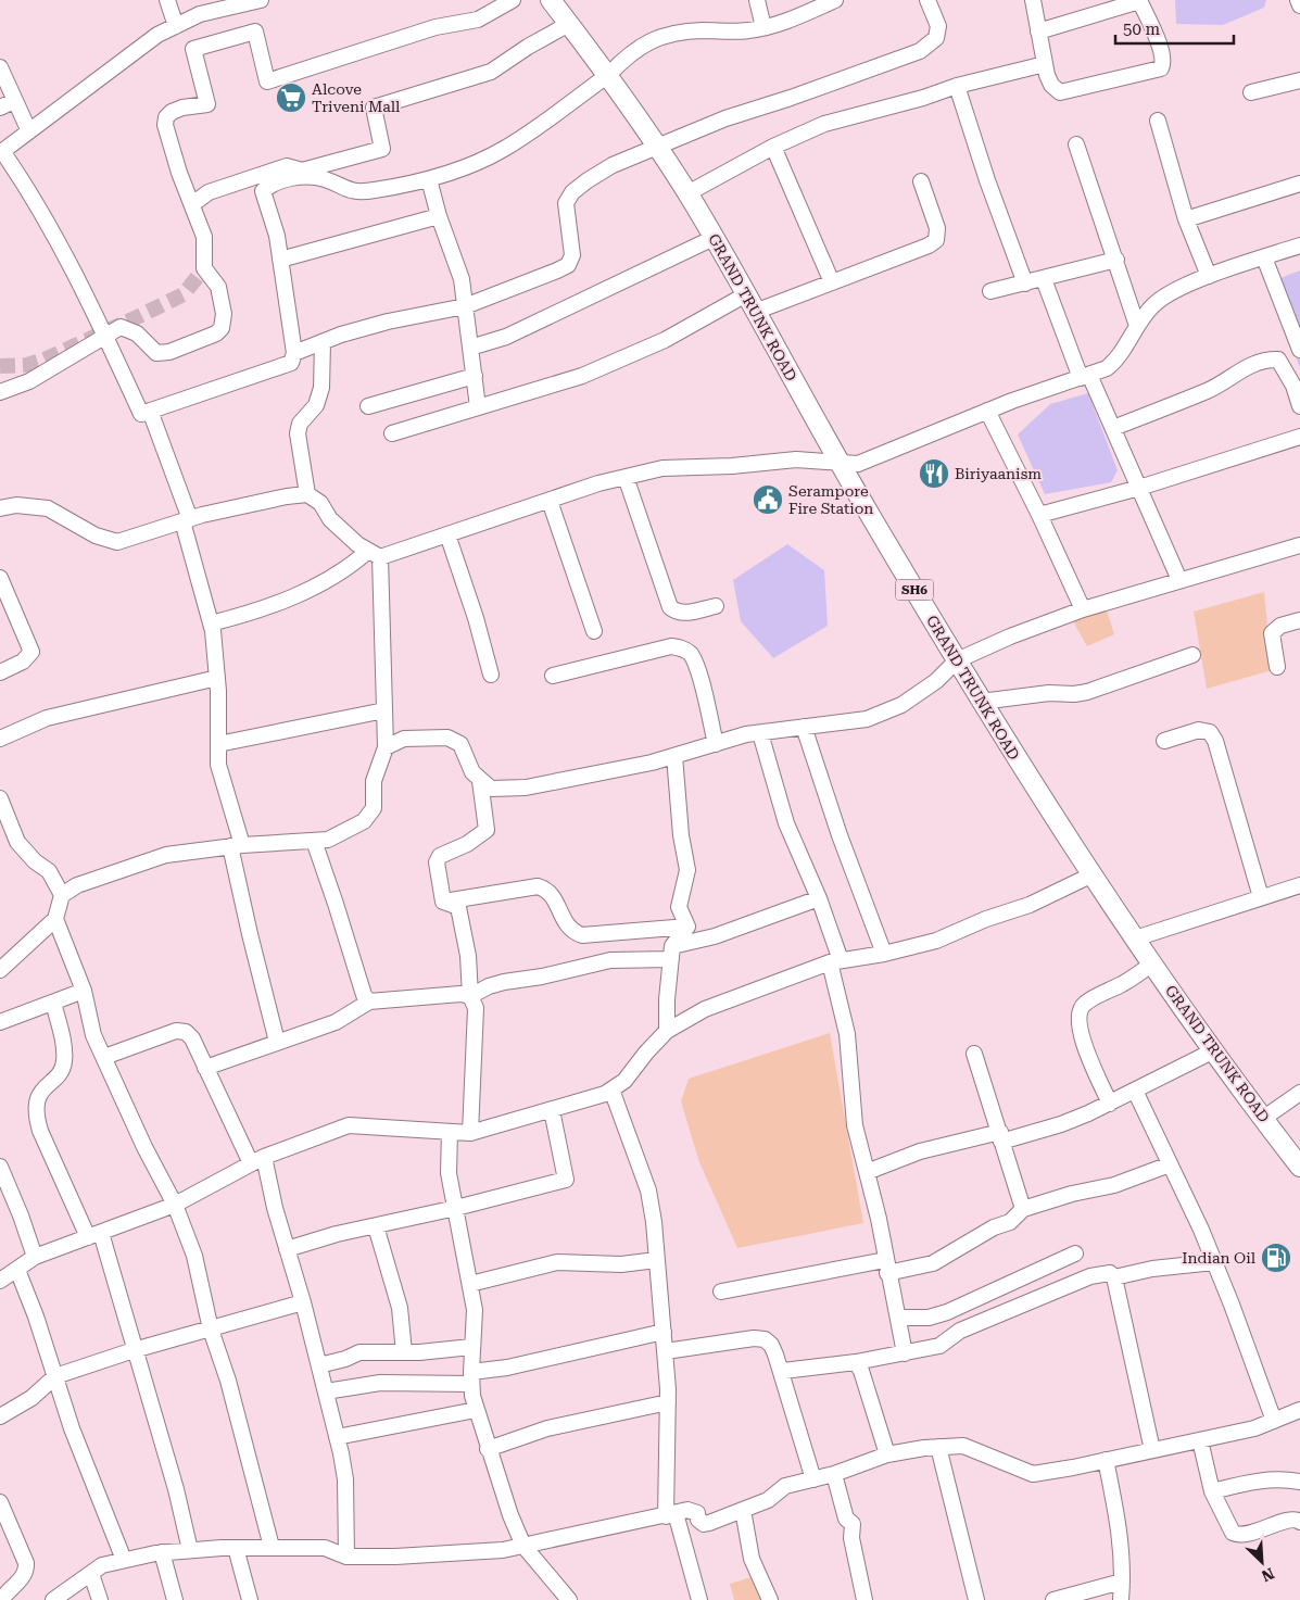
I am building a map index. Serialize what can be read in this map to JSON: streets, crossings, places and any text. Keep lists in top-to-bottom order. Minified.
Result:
{"streets":{"main road":["GRAND TRUNK ROAD","SH6"]},"places":{"supermarket":["Alcove Triveni Mall"],"restaurant":["Biriyaanism"],"public building":["Serampore Fire Station"],"fuel station":["Indian Oil"]},"scale_bar":"50 m","north":"bottom right"}
